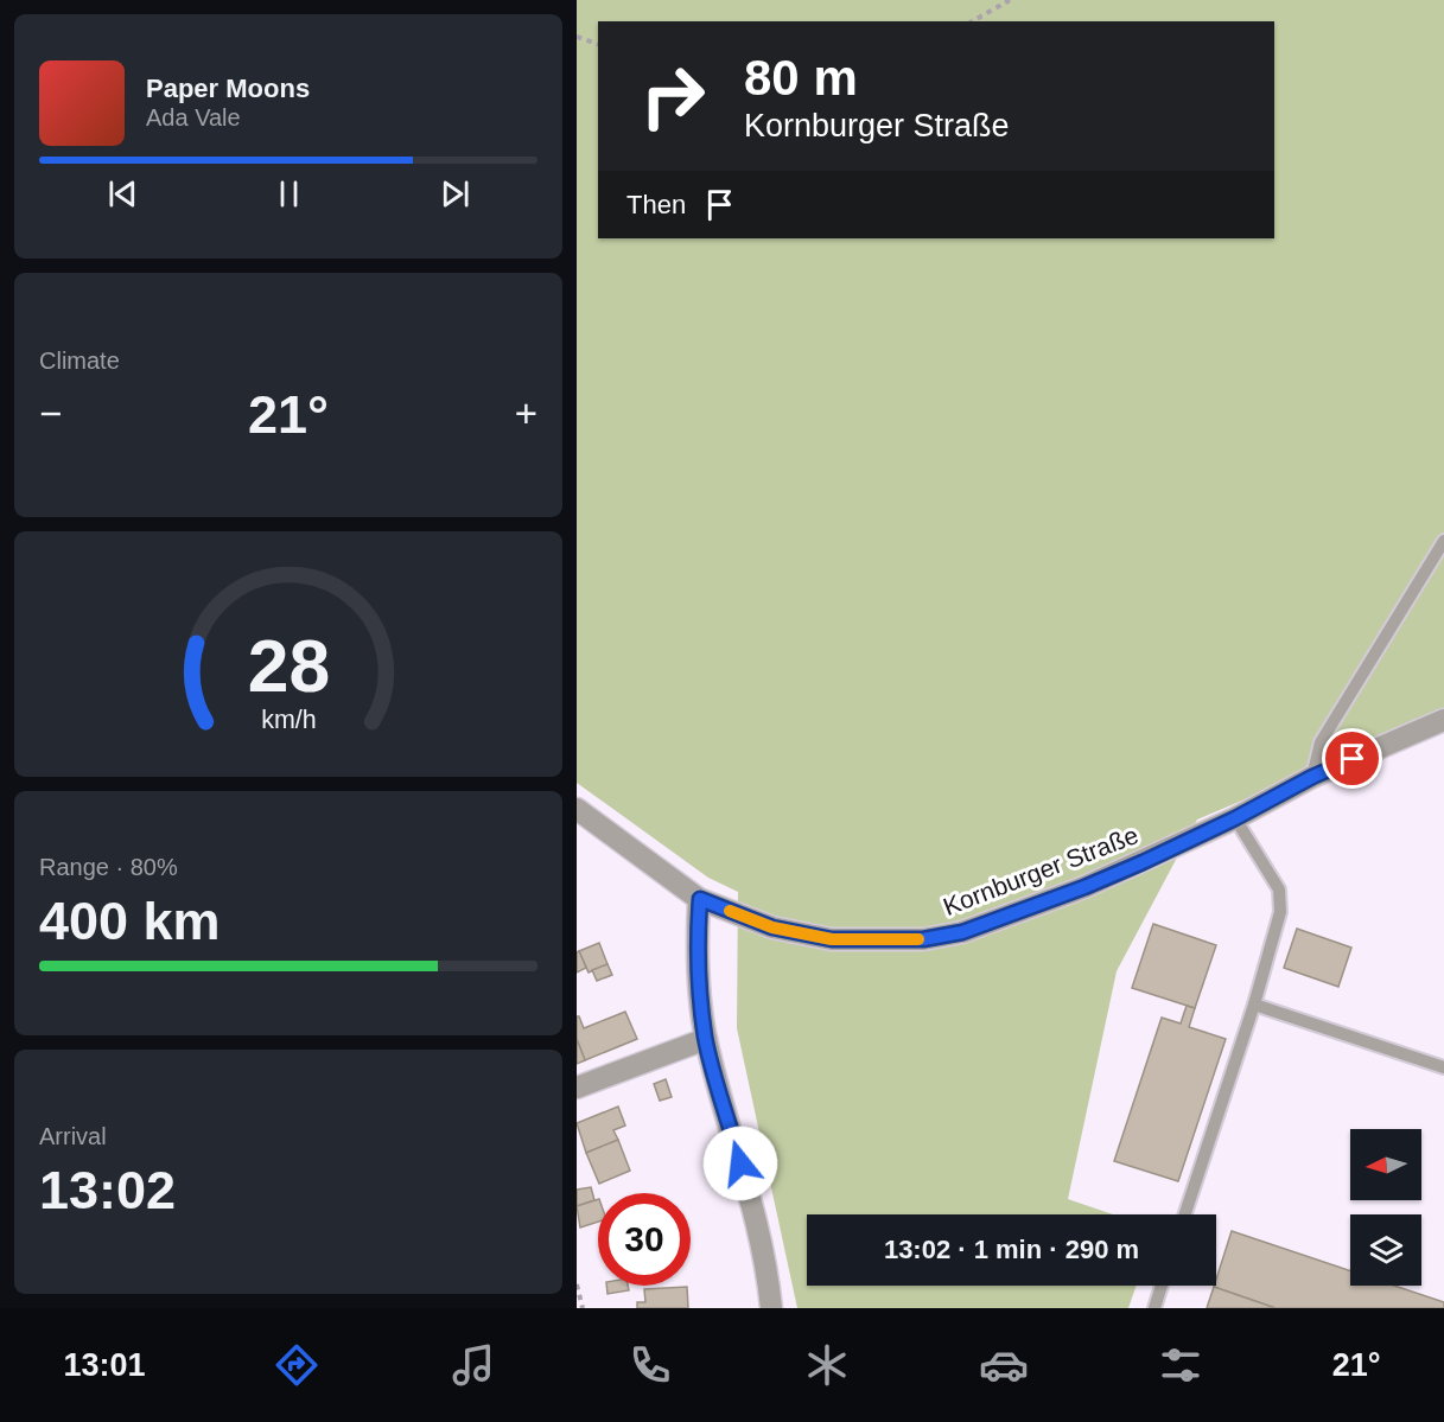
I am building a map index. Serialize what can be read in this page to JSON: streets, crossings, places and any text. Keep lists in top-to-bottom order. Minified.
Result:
{"streets":{"street":["Kornburger Straße"]},"north":"left","page":{"turn":["80 m","Kornburger Straße"],"song":["Paper Moons","Ada Vale"],"then":"Then","tile":["Climate",["Range · 80%","400 km"],["Arrival","13:02"]],"heat":["−","21°","+"],"limit":"30","trip":"13:02 · 1 min · 290 m","tabs":["13:01","21°"],"gauge":["28","km/h"]}}
